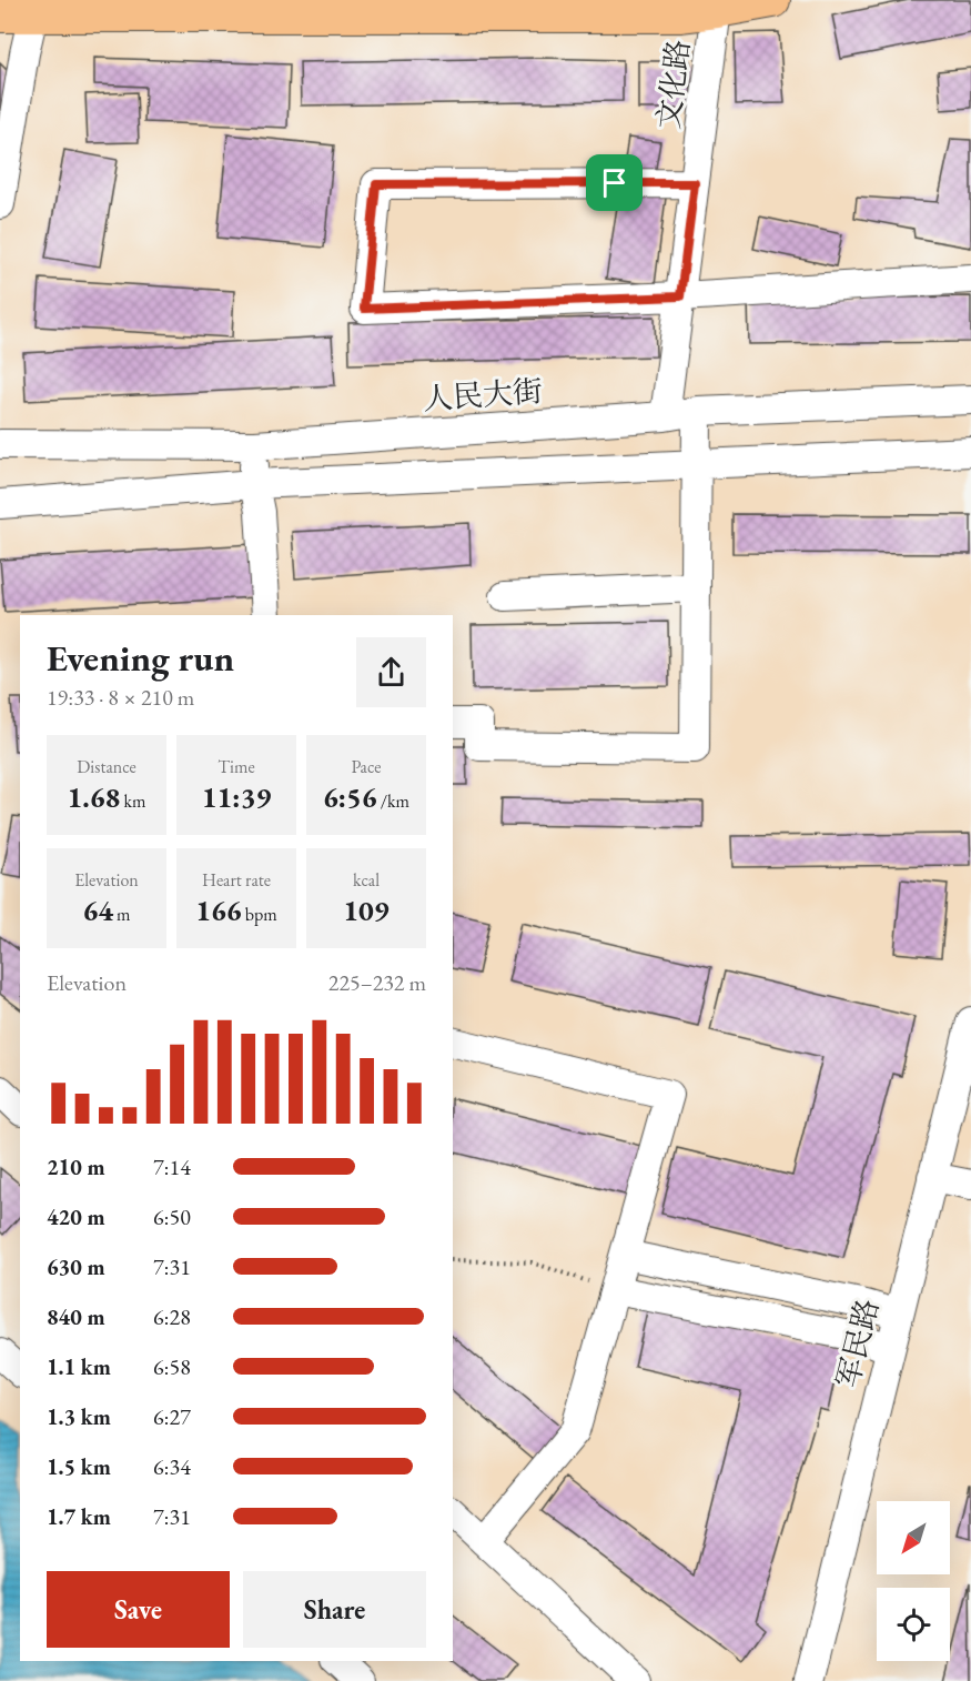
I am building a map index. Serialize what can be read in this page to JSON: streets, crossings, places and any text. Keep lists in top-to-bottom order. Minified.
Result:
{"streets":{"street":["文化路","人民大街","军民路"]},"crossings":[["文化路","人民大街"]],"north":"bottom left","page":{"heading":["Evening run","19:33 · 8 × 210 m"],"stats":[["Distance","1.68 km"],["Time","11:39"],["Pace","6:56 /km"],["Elevation","64 m"],["Heart rate","166 bpm"],["kcal","109"]],"chart":["Elevation","225–232 m"],"list":[{"name":"210 m","note":"7:14"},{"name":"420 m","note":"6:50"},{"name":"630 m","note":"7:31"},{"name":"840 m","note":"6:28"},{"name":"1.1 km","note":"6:58"},{"name":"1.3 km","note":"6:27"},{"name":"1.5 km","note":"6:34"},{"name":"1.7 km","note":"7:31"}],"buttons":["Save","Share"]}}
